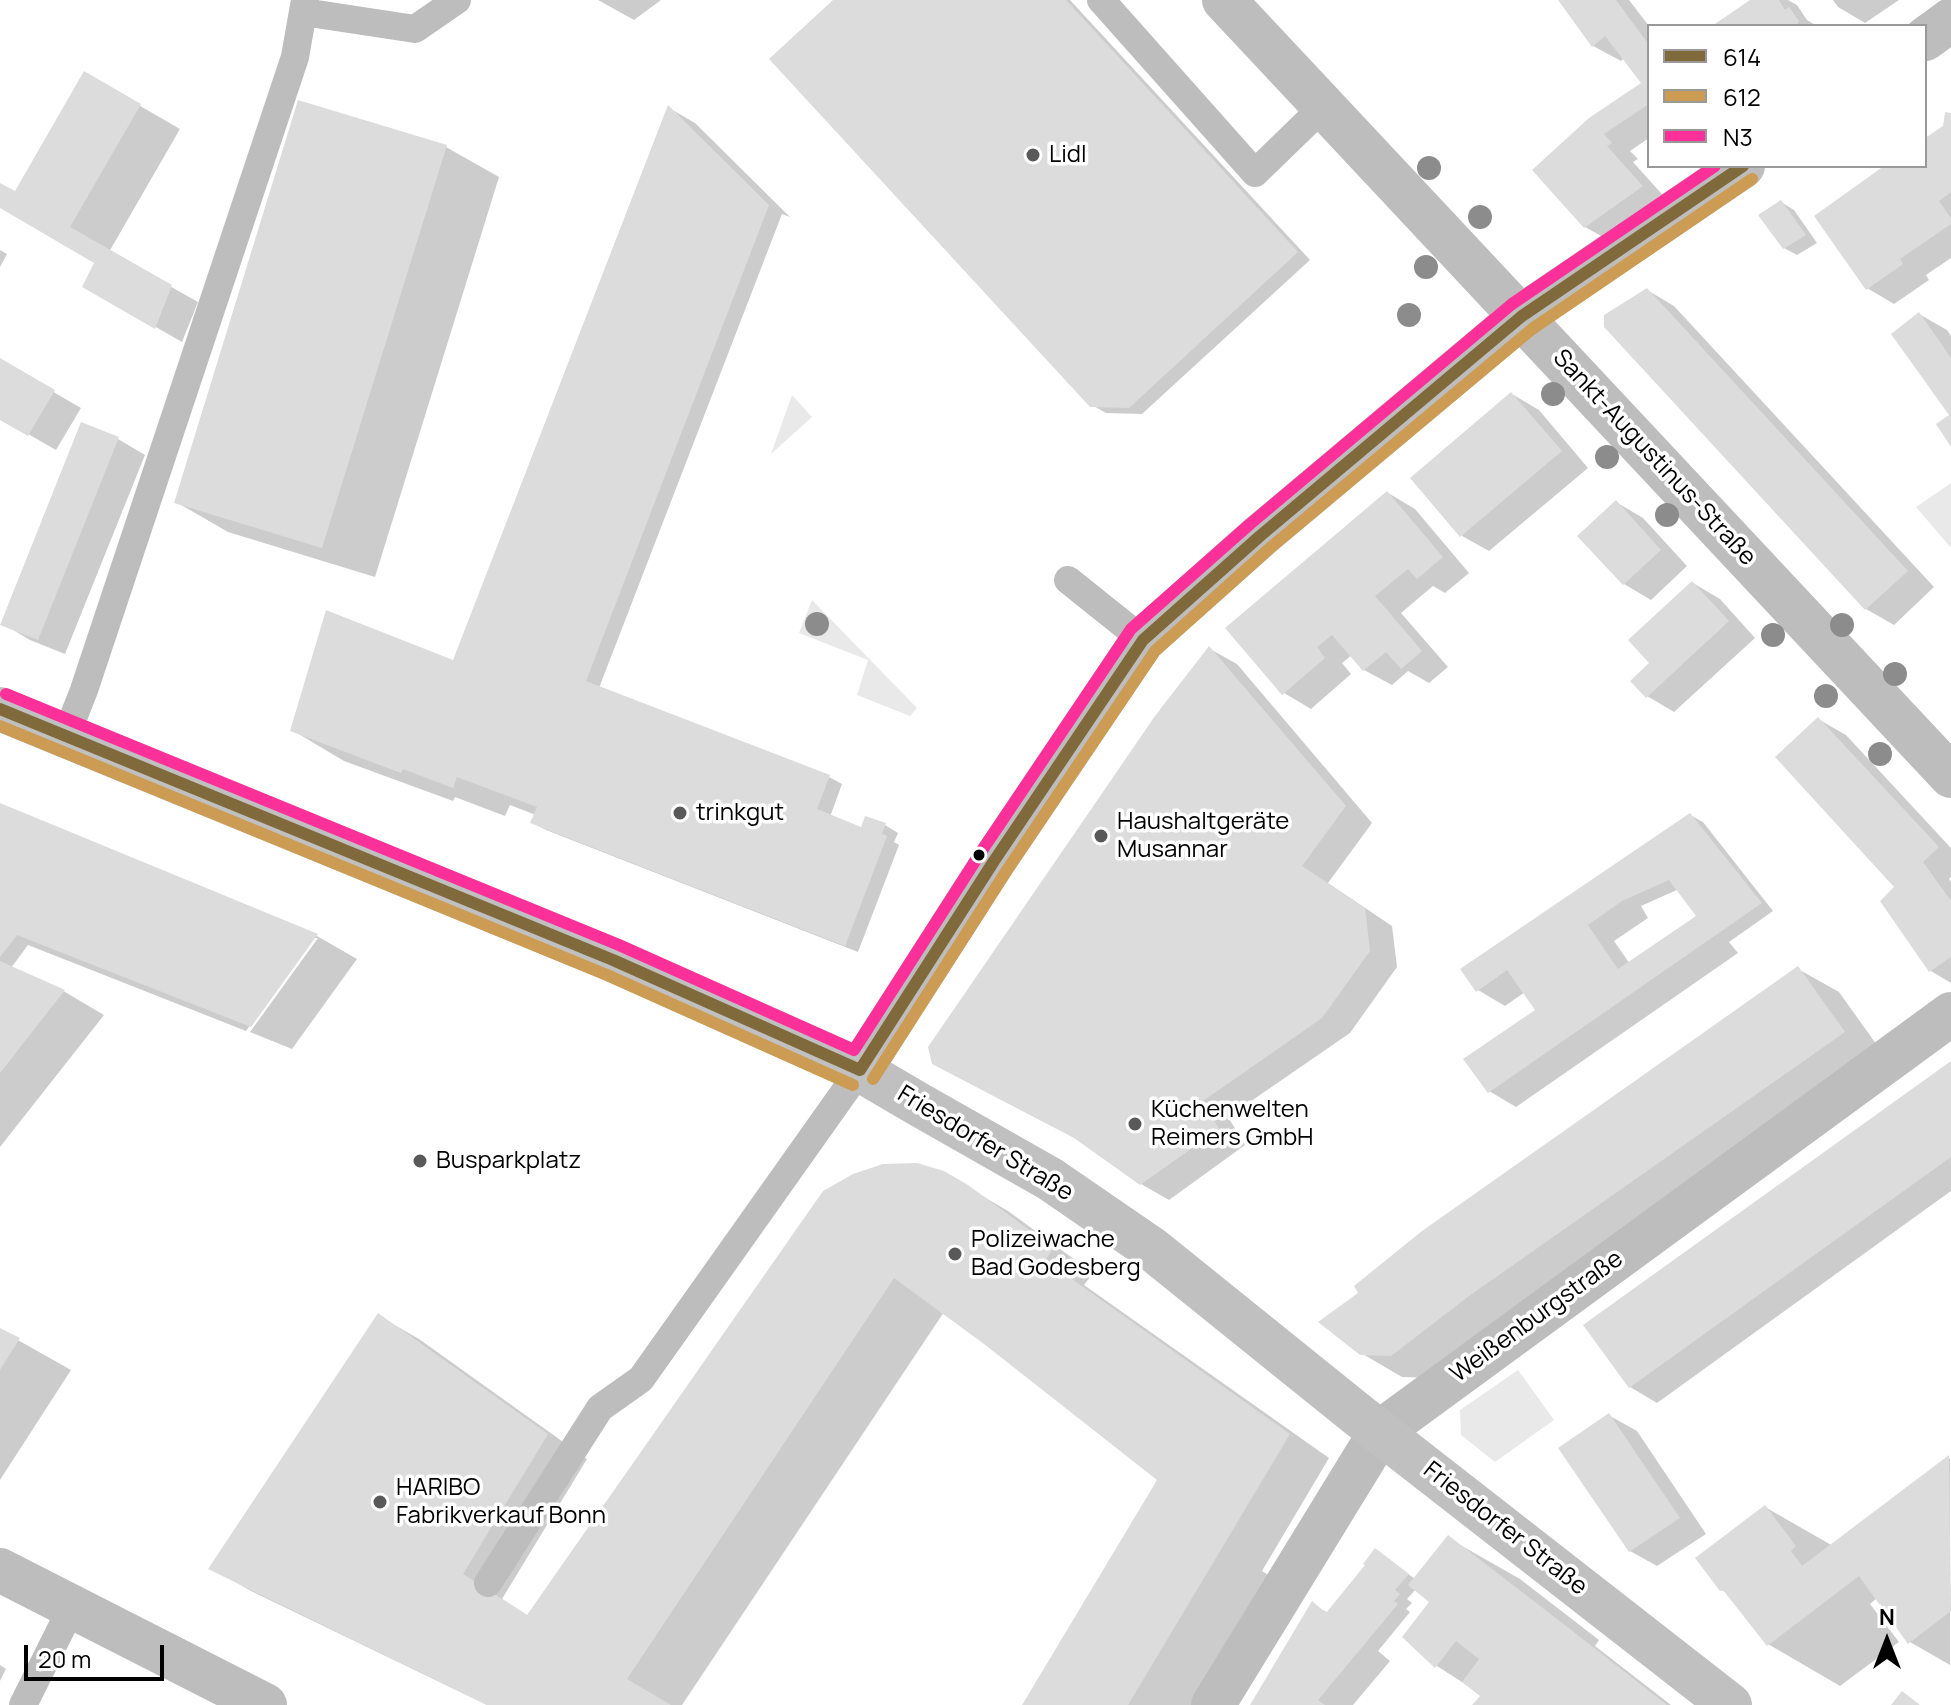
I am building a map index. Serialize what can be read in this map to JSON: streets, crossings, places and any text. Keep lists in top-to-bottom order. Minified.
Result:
{"streets":{"street":["Sankt-Augustinus-Straße","Friesdorfer Straße","Weißenburgstraße"]},"crossings":[["Friesdorfer Straße","Weißenburgstraße"]],"places":["Lidl","trinkgut","Haushaltgeräte Musannar","Küchenwelten Reimers GmbH","Busparkplatz","Polizeiwache Bad Godesberg","HARIBO Fabrikverkauf Bonn"],"lines":["transit line 614","transit line N3","transit line 612"],"legend":["614","612","N3"],"scale_bar":"20 m","north":"top"}
